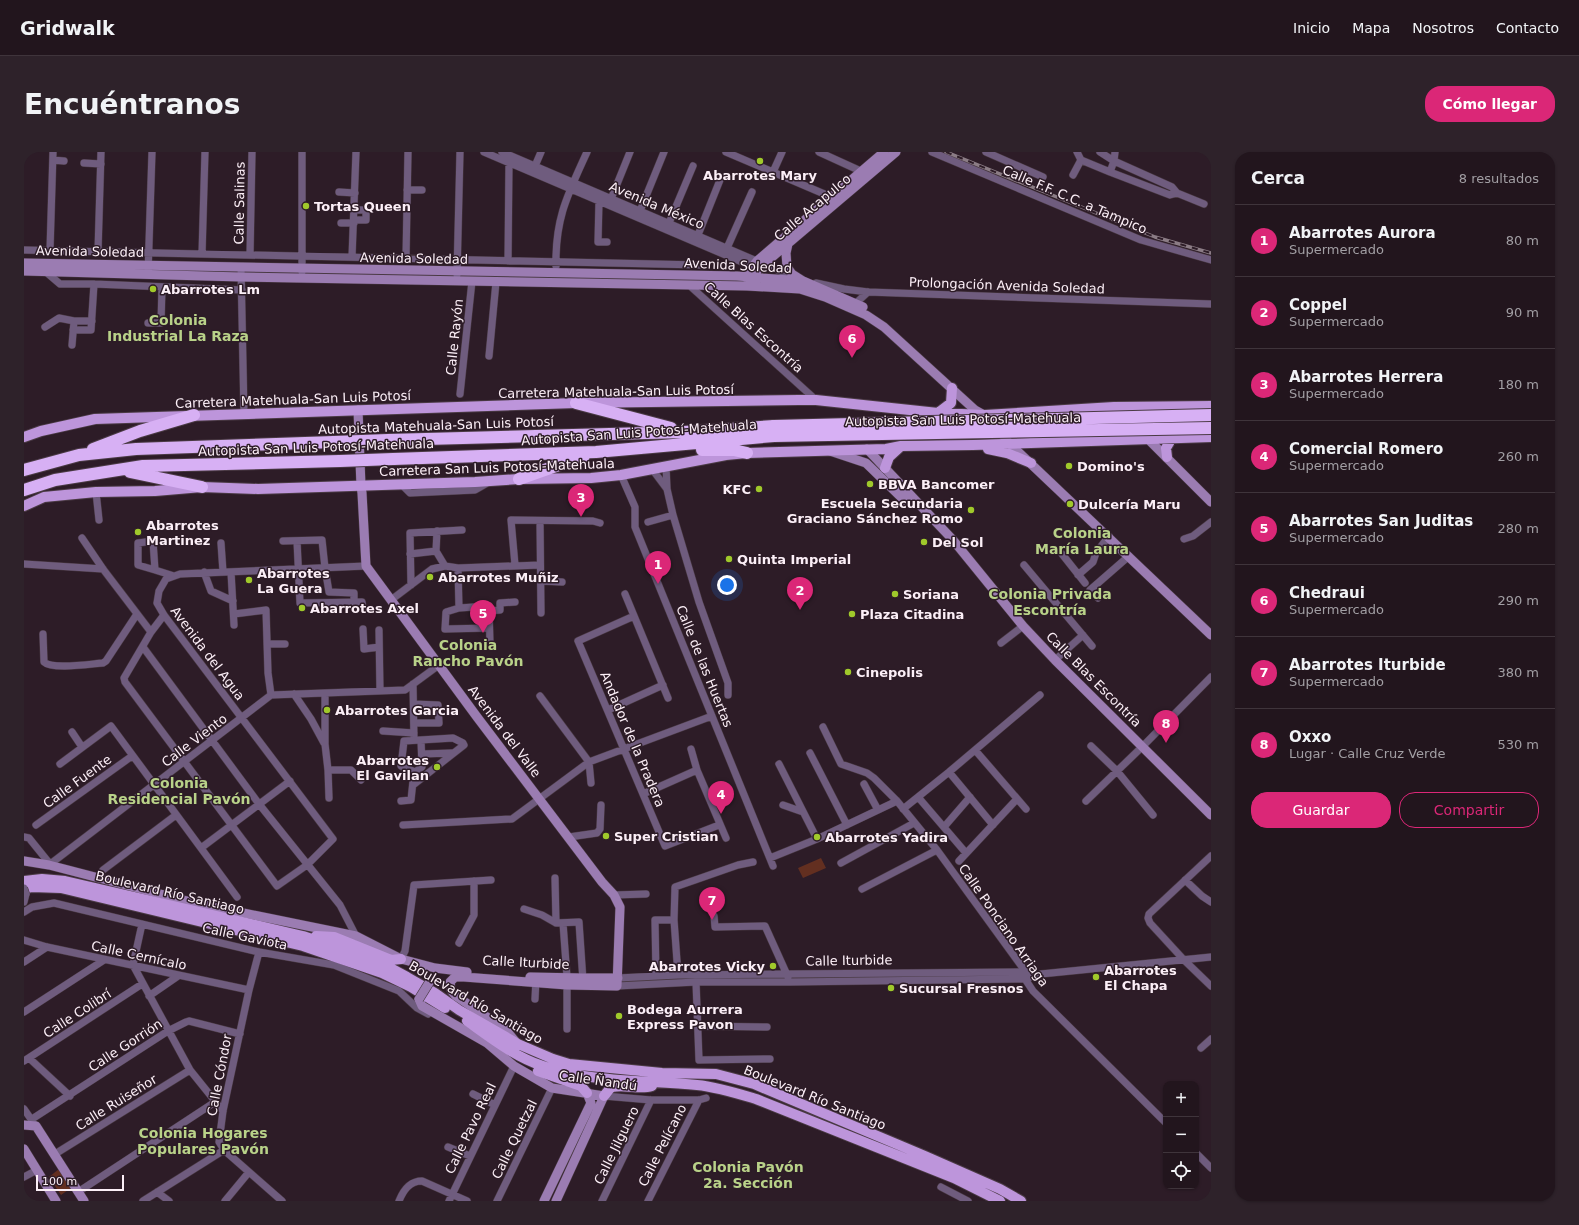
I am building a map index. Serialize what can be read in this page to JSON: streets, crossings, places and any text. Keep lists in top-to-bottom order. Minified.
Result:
{"streets":{"highway":["Autopista San Luis Potosí-Matehuala","Autopista Matehuala-San Luis Potosí"],"main road":["Carretera Matehuala-San Luis Potosí","Carretera San Luis Potosí-Matehuala","Boulevard Río Santiago"],"street":["Calle F.F. C.C. a Tampico","Calle Salinas","Avenida México","Calle Acapulco","Avenida Soledad","Prolongación Avenida Soledad","Calle Blas Escontría","Calle Rayón","Avenida del Agua","Calle de las Huertas","Avenida del Valle","Andador de la Pradera","Calle Viento","Calle Fuente","Calle Ponciano Arriaga","Calle Gaviota","Calle Cernícalo","Calle Iturbide","Calle Colibrí","Calle Gorrión","Calle Cóndor","Calle Ñandú","Calle Ruiseñor","Calle Pavo Real","Calle Quetzal","Calle Jilguero","Calle Pelícano"]},"crossings":[["Avenida México","Calle Acapulco"],["Avenida México","Avenida Soledad"],["Avenida México","Prolongación Avenida Soledad"],["Calle Acapulco","Avenida Soledad"],["Avenida Soledad","Prolongación Avenida Soledad"],["Avenida Soledad","Calle Blas Escontría"],["Avenida Soledad","Calle Rayón"],["Calle Blas Escontría","Carretera Matehuala-San Luis Potosí"],["Calle Blas Escontría","Carretera San Luis Potosí-Matehuala"],["Autopista San Luis Potosí-Matehuala","Autopista Matehuala-San Luis Potosí"],["Carretera San Luis Potosí-Matehuala","Calle de las Huertas"],["Avenida del Agua","Calle Viento"],["Avenida del Valle","Calle Iturbide"],["Calle Viento","Calle Iturbide"],["Calle Ponciano Arriaga","Calle Iturbide"],["Calle Gaviota","Calle Cóndor"],["Calle Gaviota","Calle Ñandú"],["Calle Cernícalo","Calle Cóndor"],["Calle Iturbide","Calle Ñandú"],["Calle Gorrión","Calle Cóndor"],["Calle Ñandú","Calle Pavo Real"],["Calle Ñandú","Calle Quetzal"],["Calle Ñandú","Calle Jilguero"],["Calle Ñandú","Calle Pelícano"]],"districts":["Colonia Industrial La Raza","Colonia María Laura","Colonia Privada Escontría","Colonia Rancho Pavón","Colonia Residencial Pavón","Colonia Hogares Populares Pavón","Colonia Pavón 2a. Sección"],"places":["Abarrotes Mary","Tortas Queen","Abarrotes Lm","Domino's","BBVA Bancomer","KFC","Dulcería Maru","Escuela Secundaria Graciano Sánchez Romo","Abarrotes Martinez","Del Sol","Quinta Imperial","Abarrotes Muñiz","Abarrotes La Guera","Soriana","Abarrotes Axel","Plaza Citadina","Cinepolis","Abarrotes Garcia","Abarrotes El Gavilan","Super Cristian","Abarrotes Yadira","Abarrotes Vicky","Abarrotes El Chapa","Sucursal Fresnos","Bodega Aurrera Express Pavon"],"scale_bar":"100 m","page":{"header":"Gridwalk","nav":["Inicio","Mapa","Nosotros","Contacto"],"buttons":["Cómo llegar",["Guardar","Compartir"]],"title":"Encuéntranos","heading":["Cerca","8 resultados"],"list":[{"mark":"1","name":"Abarrotes Aurora","note":"Supermercado","value":"80 m"},{"mark":"2","name":"Coppel","note":"Supermercado","value":"90 m"},{"mark":"3","name":"Abarrotes Herrera","note":"Supermercado","value":"180 m"},{"mark":"4","name":"Comercial Romero","note":"Supermercado","value":"260 m"},{"mark":"5","name":"Abarrotes San Juditas","note":"Supermercado","value":"280 m"},{"mark":"6","name":"Chedraui","note":"Supermercado","value":"290 m"},{"mark":"7","name":"Abarrotes Iturbide","note":"Supermercado","value":"380 m"},{"mark":"8","name":"Oxxo","note":"Lugar · Calle Cruz Verde","value":"530 m"}],"pins":["6","3","1","2","5","8","4","7"],"map_buttons":["+","−"],"scale":"100 m"}}
